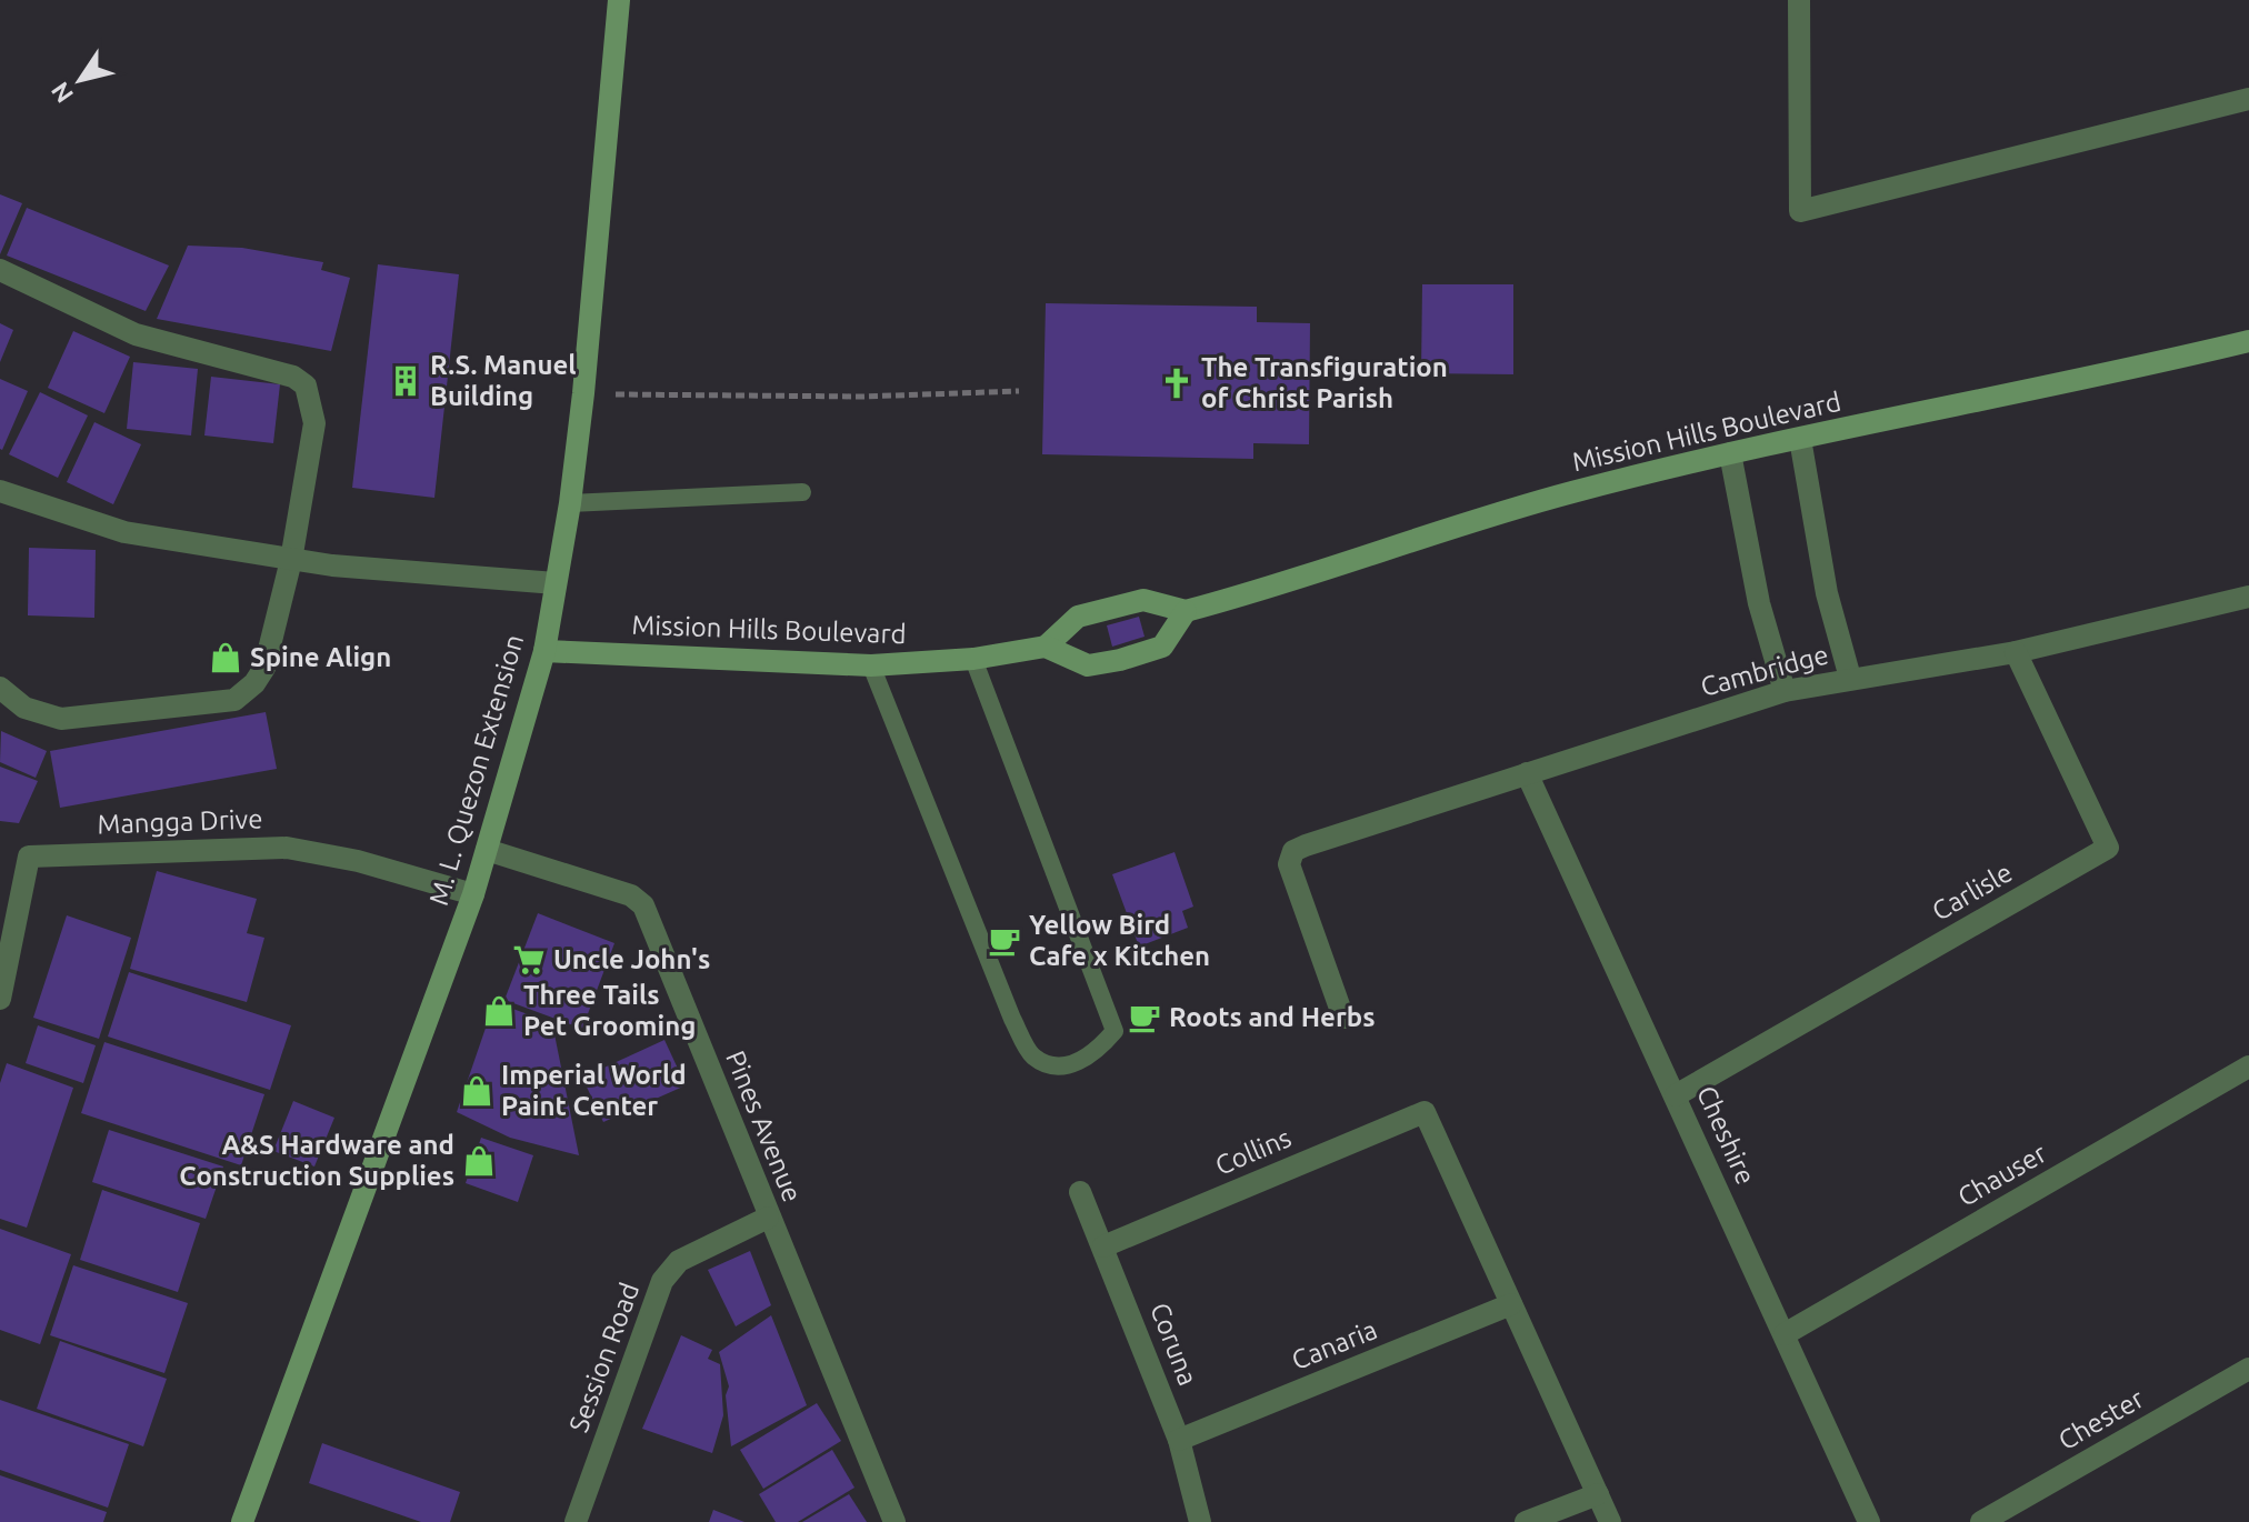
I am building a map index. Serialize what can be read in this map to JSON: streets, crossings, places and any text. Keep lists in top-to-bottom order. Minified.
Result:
{"streets":{"street":["Mission Hills Boulevard","Cambridge","M. L. Quezon Extension","Mangga Drive","Carlisle","Pines Avenue","Cheshire","Collins","Chauser","Coruna","Canaria","Session Road","Chester"]},"crossings":[["Mission Hills Boulevard","M. L. Quezon Extension"],["Cambridge","Carlisle"],["Cambridge","Cheshire"],["M. L. Quezon Extension","Mangga Drive"],["M. L. Quezon Extension","Pines Avenue"],["Carlisle","Cheshire"],["Pines Avenue","Session Road"],["Cheshire","Chauser"],["Collins","Coruna"],["Collins","Canaria"],["Coruna","Canaria"]],"places":{"building":["R.S. Manuel Building"],"church":["The Transfiguration of Christ Parish"],"shop":["Spine Align","Three Tails Pet Grooming","Imperial World Paint Center","A&S Hardware and Construction Supplies"],"cafe":["Yellow Bird Cafe x Kitchen","Roots and Herbs"],"supermarket":["Uncle John's"]},"north":"bottom left"}
